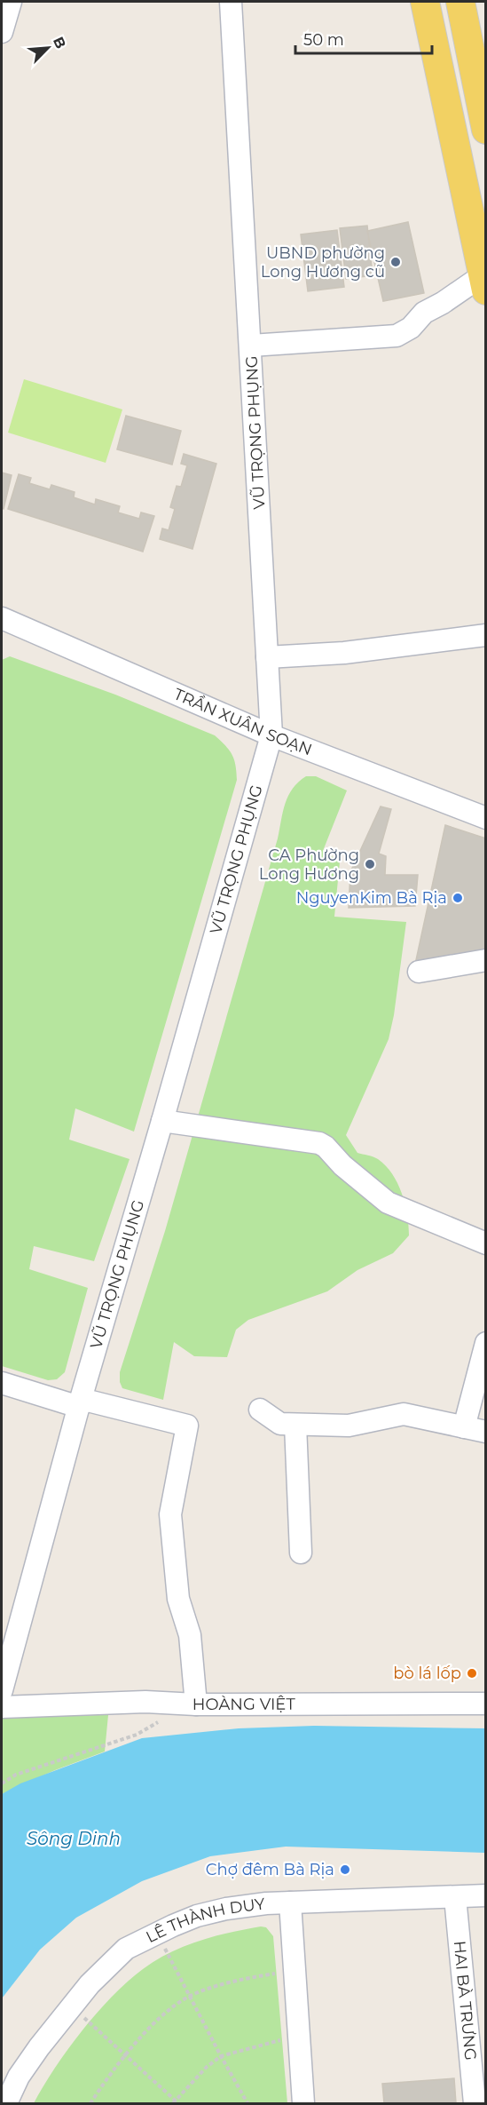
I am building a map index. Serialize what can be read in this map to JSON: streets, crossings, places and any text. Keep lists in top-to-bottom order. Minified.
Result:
{"streets":{"street":["VŨ TRỌNG PHỤNG","TRẦN XUÂN SOẠN","HOÀNG VIỆT","LÊ THÀNH DUY","HAI BÀ TRƯNG"]},"crossings":[["VŨ TRỌNG PHỤNG","TRẦN XUÂN SOẠN"],["LÊ THÀNH DUY","HAI BÀ TRƯNG"]],"water":["Sông Dinh"],"places":["UBND phường Long Hương cũ","CA Phường Long Hương","NguyenKim Bà Rịa","bò lá lốp","Chợ đêm Bà Rịa"],"scale_bar":"50 m","north":"top right"}
